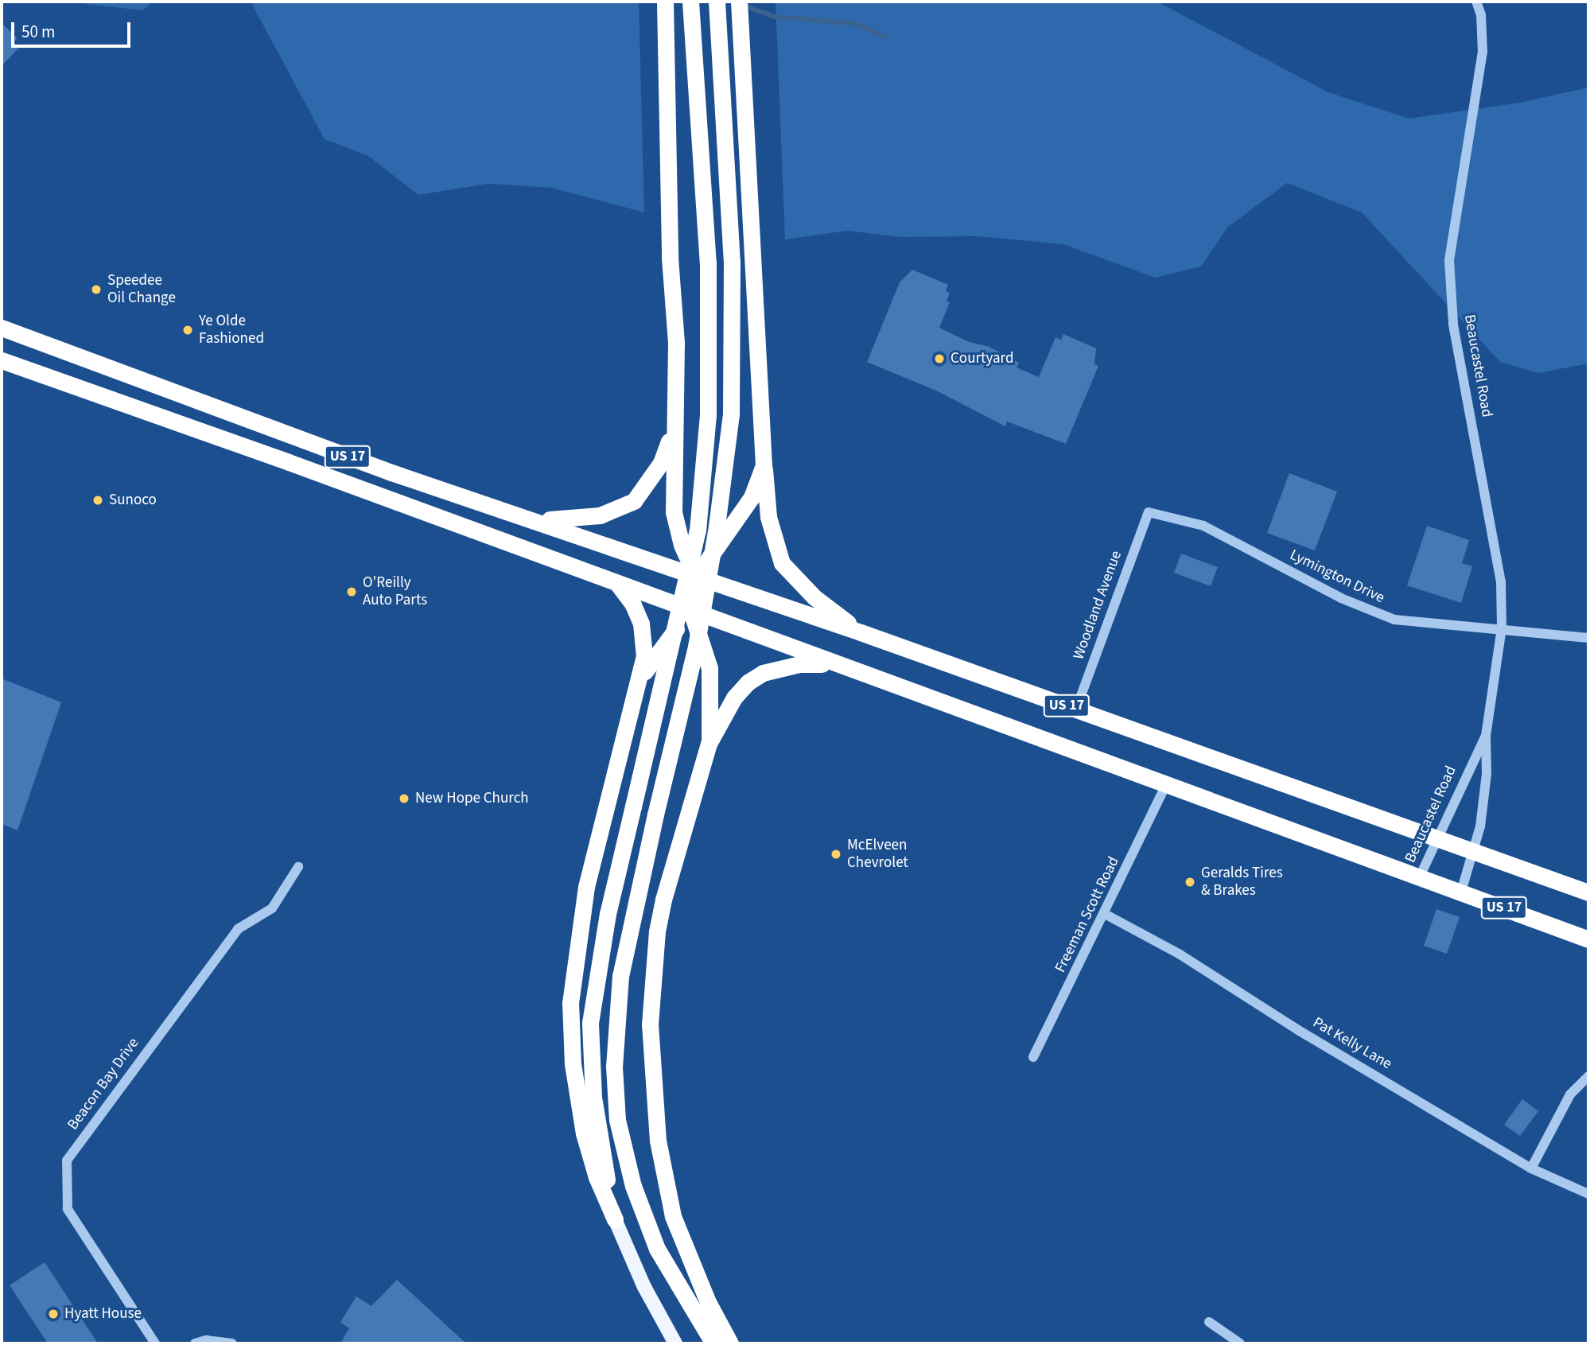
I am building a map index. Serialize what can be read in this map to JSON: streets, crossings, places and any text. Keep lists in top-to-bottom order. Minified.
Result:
{"streets":{"highway":["US 17"],"street":["Beaucastel Road","Lymington Drive","Woodland Avenue","Freeman Scott Road","Pat Kelly Lane","Beacon Bay Drive"]},"crossings":[["Beaucastel Road","US 17"],["Beaucastel Road","Lymington Drive"],["US 17","Woodland Avenue"],["US 17","Freeman Scott Road"],["Lymington Drive","Woodland Avenue"],["Freeman Scott Road","Pat Kelly Lane"]],"places":["Speedee Oil Change","Ye Olde Fashioned","Courtyard","Sunoco","O'Reilly Auto Parts","New Hope Church","McElveen Chevrolet","Geralds Tires & Brakes","Hyatt House"],"scale_bar":"50 m"}
